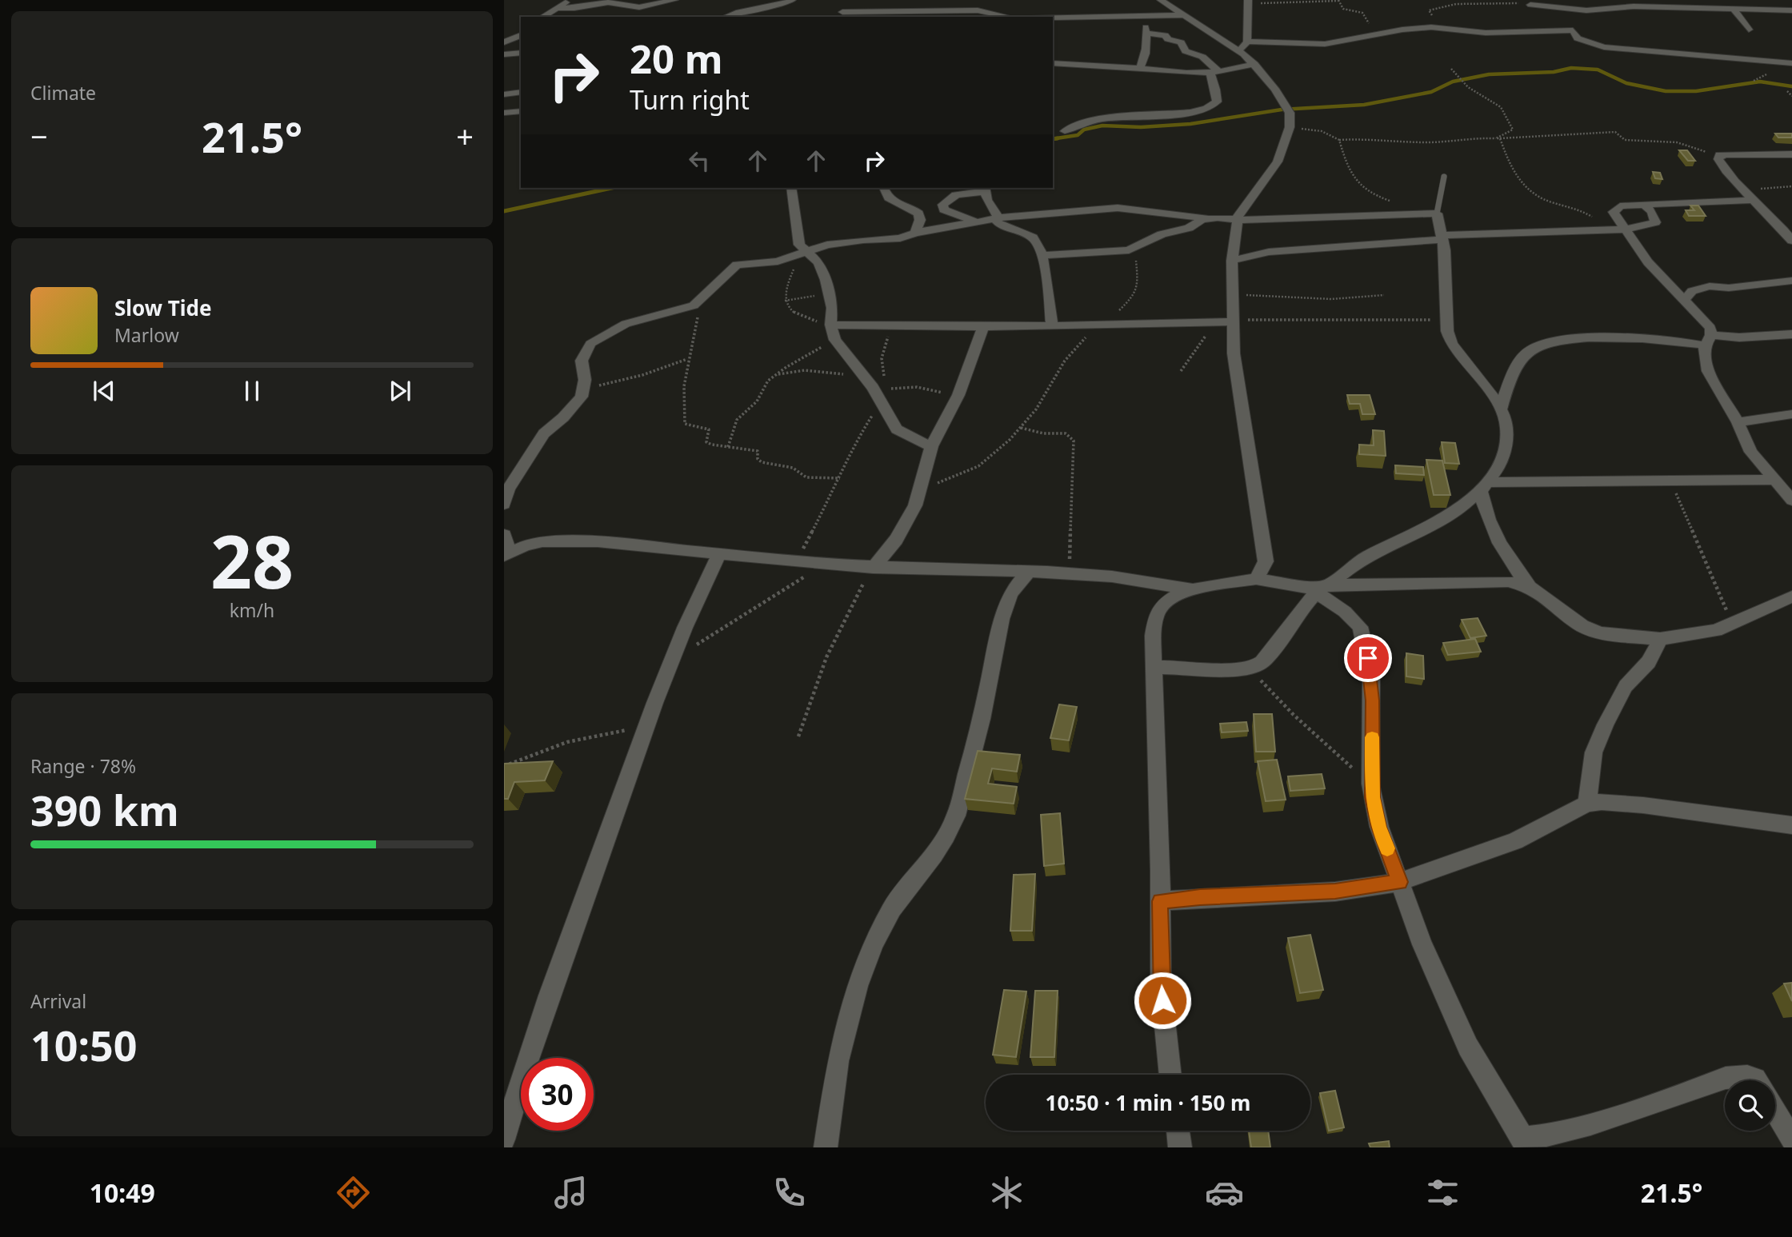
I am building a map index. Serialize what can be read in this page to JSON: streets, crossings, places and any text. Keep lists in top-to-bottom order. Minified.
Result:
{"page":{"tile":["Climate",["28","km/h"],["Range · 78%","390 km"],["Arrival","10:50"]],"turn":["20 m","Turn right"],"heat":["−","21.5°","+"],"song":["Slow Tide","Marlow"],"limit":"30","trip":"10:50 · 1 min · 150 m","tabs":["10:49","21.5°"]}}
